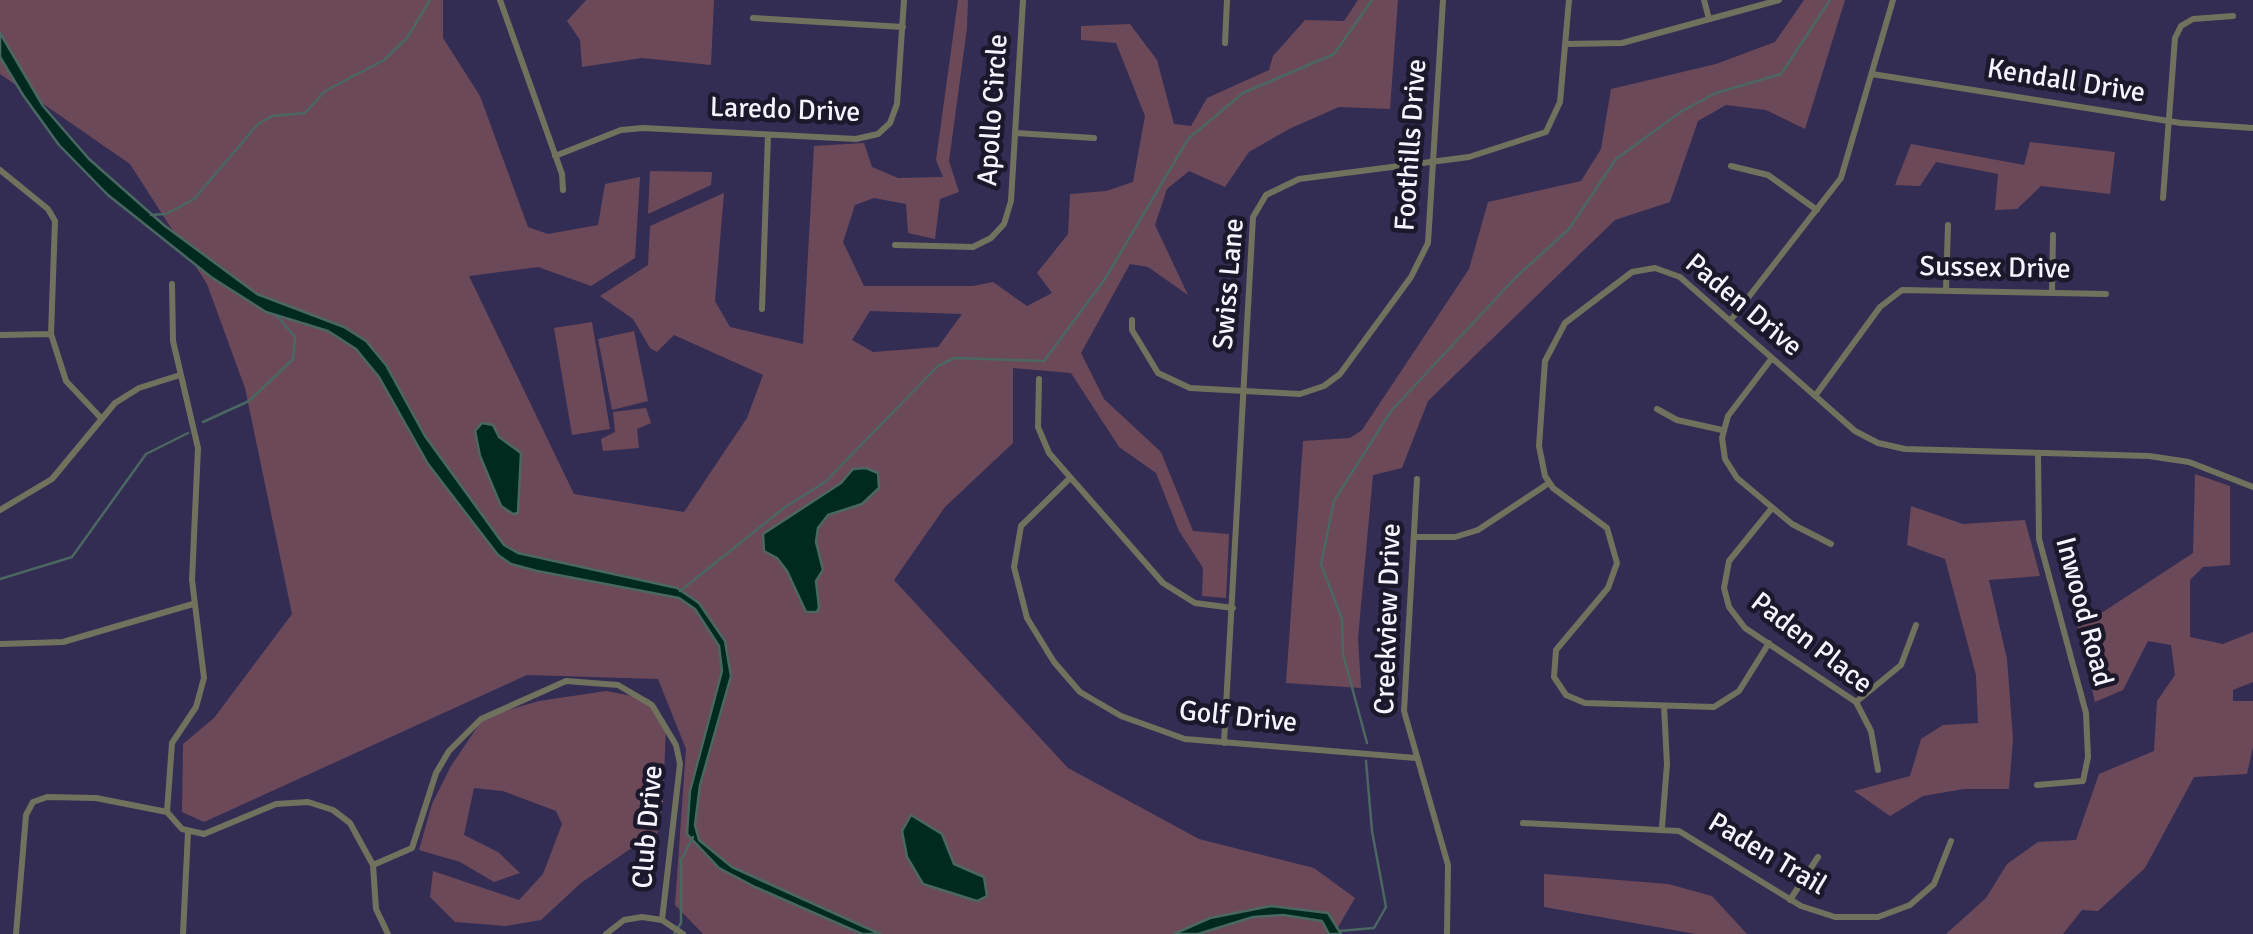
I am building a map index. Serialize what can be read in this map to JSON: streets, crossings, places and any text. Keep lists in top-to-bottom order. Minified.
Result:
{"streets":{"street":["Kendall Drive","Apollo Circle","Laredo Drive","Foothills Drive","Sussex Drive","Swiss Lane","Paden Drive","Inwood Road","Creekview Drive","Paden Place","Golf Drive","Club Drive","Paden Trail"]},"crossings":[["Foothills Drive","Swiss Lane"],["Sussex Drive","Paden Drive"],["Swiss Lane","Golf Drive"],["Paden Drive","Inwood Road"],["Creekview Drive","Golf Drive"]]}
